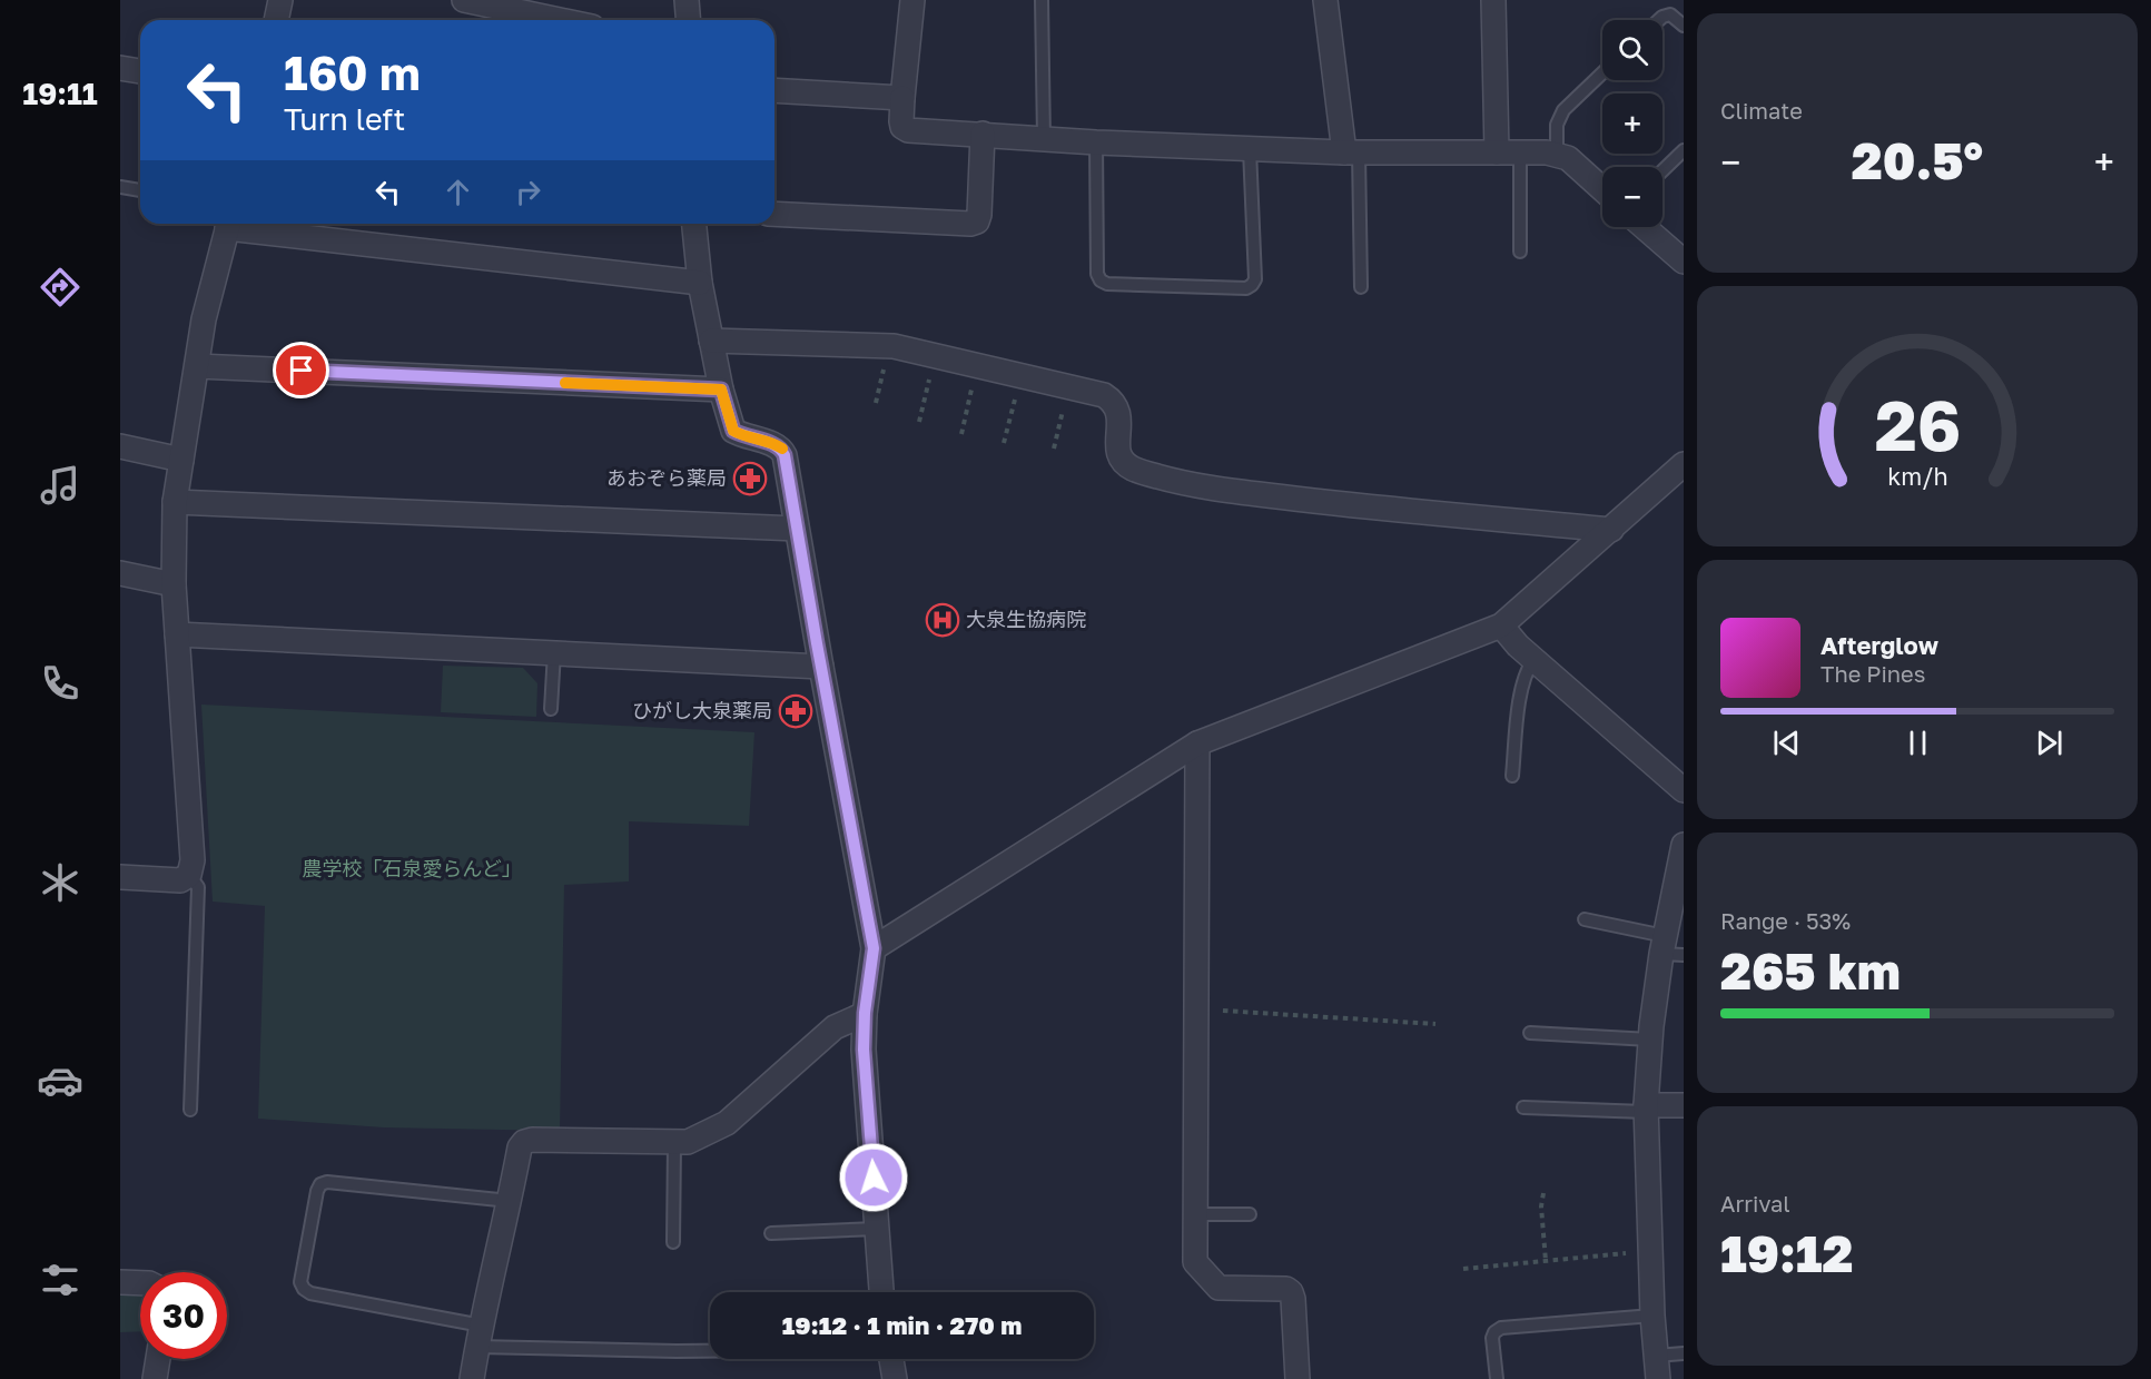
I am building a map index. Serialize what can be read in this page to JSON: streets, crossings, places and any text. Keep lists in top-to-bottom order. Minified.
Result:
{"parks":["農学校「石泉愛らんど」"],"places":{"pharmacy":["あおぞら薬局","ひがし大泉薬局"],"hospital":["大泉生協病院"]},"page":{"tabs":"19:11","tile":["Climate",["Range · 53%","265 km"],["Arrival","19:12"]],"map_buttons":["+","−"],"turn":["160 m","Turn left"],"heat":["−","20.5°","+"],"song":["Afterglow","The Pines"],"limit":"30","trip":"19:12 · 1 min · 270 m","gauge":["26","km/h"]}}
